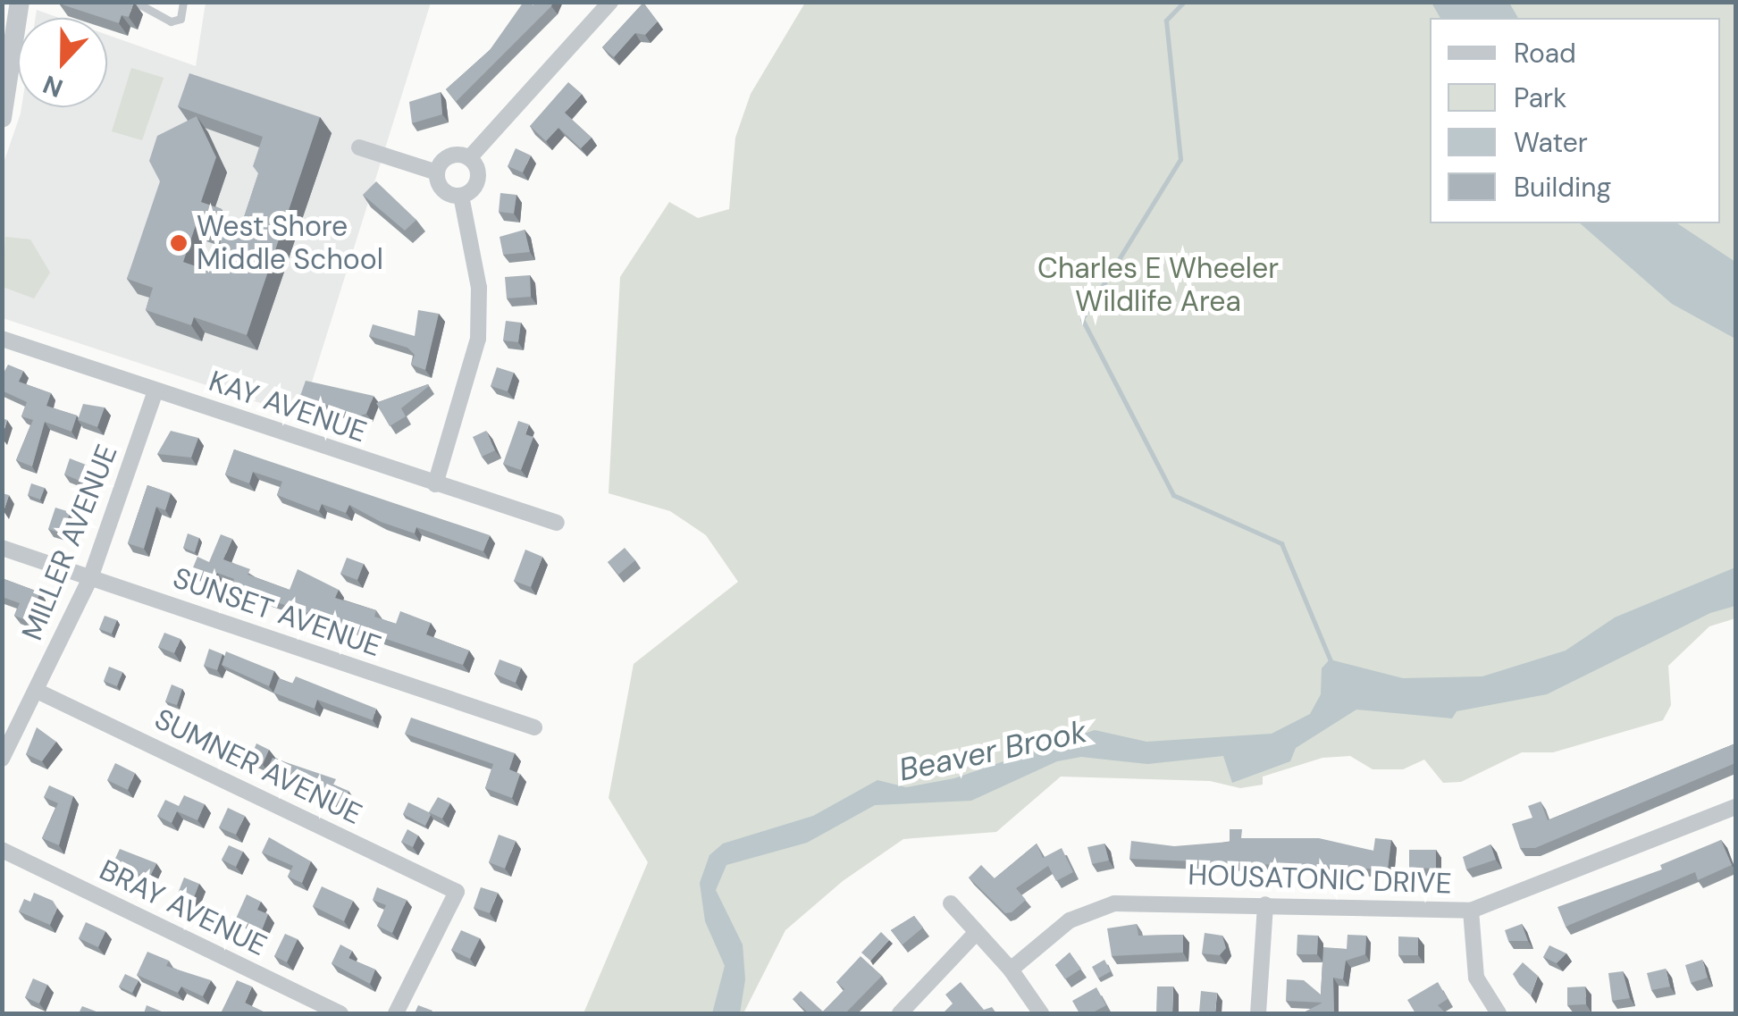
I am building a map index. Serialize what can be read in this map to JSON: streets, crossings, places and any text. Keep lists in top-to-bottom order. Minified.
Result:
{"streets":{"street":["KAY AVENUE","MILLER AVENUE","SUNSET AVENUE","SUMNER AVENUE","HOUSATONIC DRIVE","BRAY AVENUE"]},"crossings":[["KAY AVENUE","MILLER AVENUE"],["MILLER AVENUE","SUNSET AVENUE"],["MILLER AVENUE","SUMNER AVENUE"]],"water":["Beaver Brook"],"parks":["Charles E Wheeler Wildlife Area"],"places":["West Shore Middle School"],"legend":["Road","Park","Water","Building"],"north":"bottom"}
